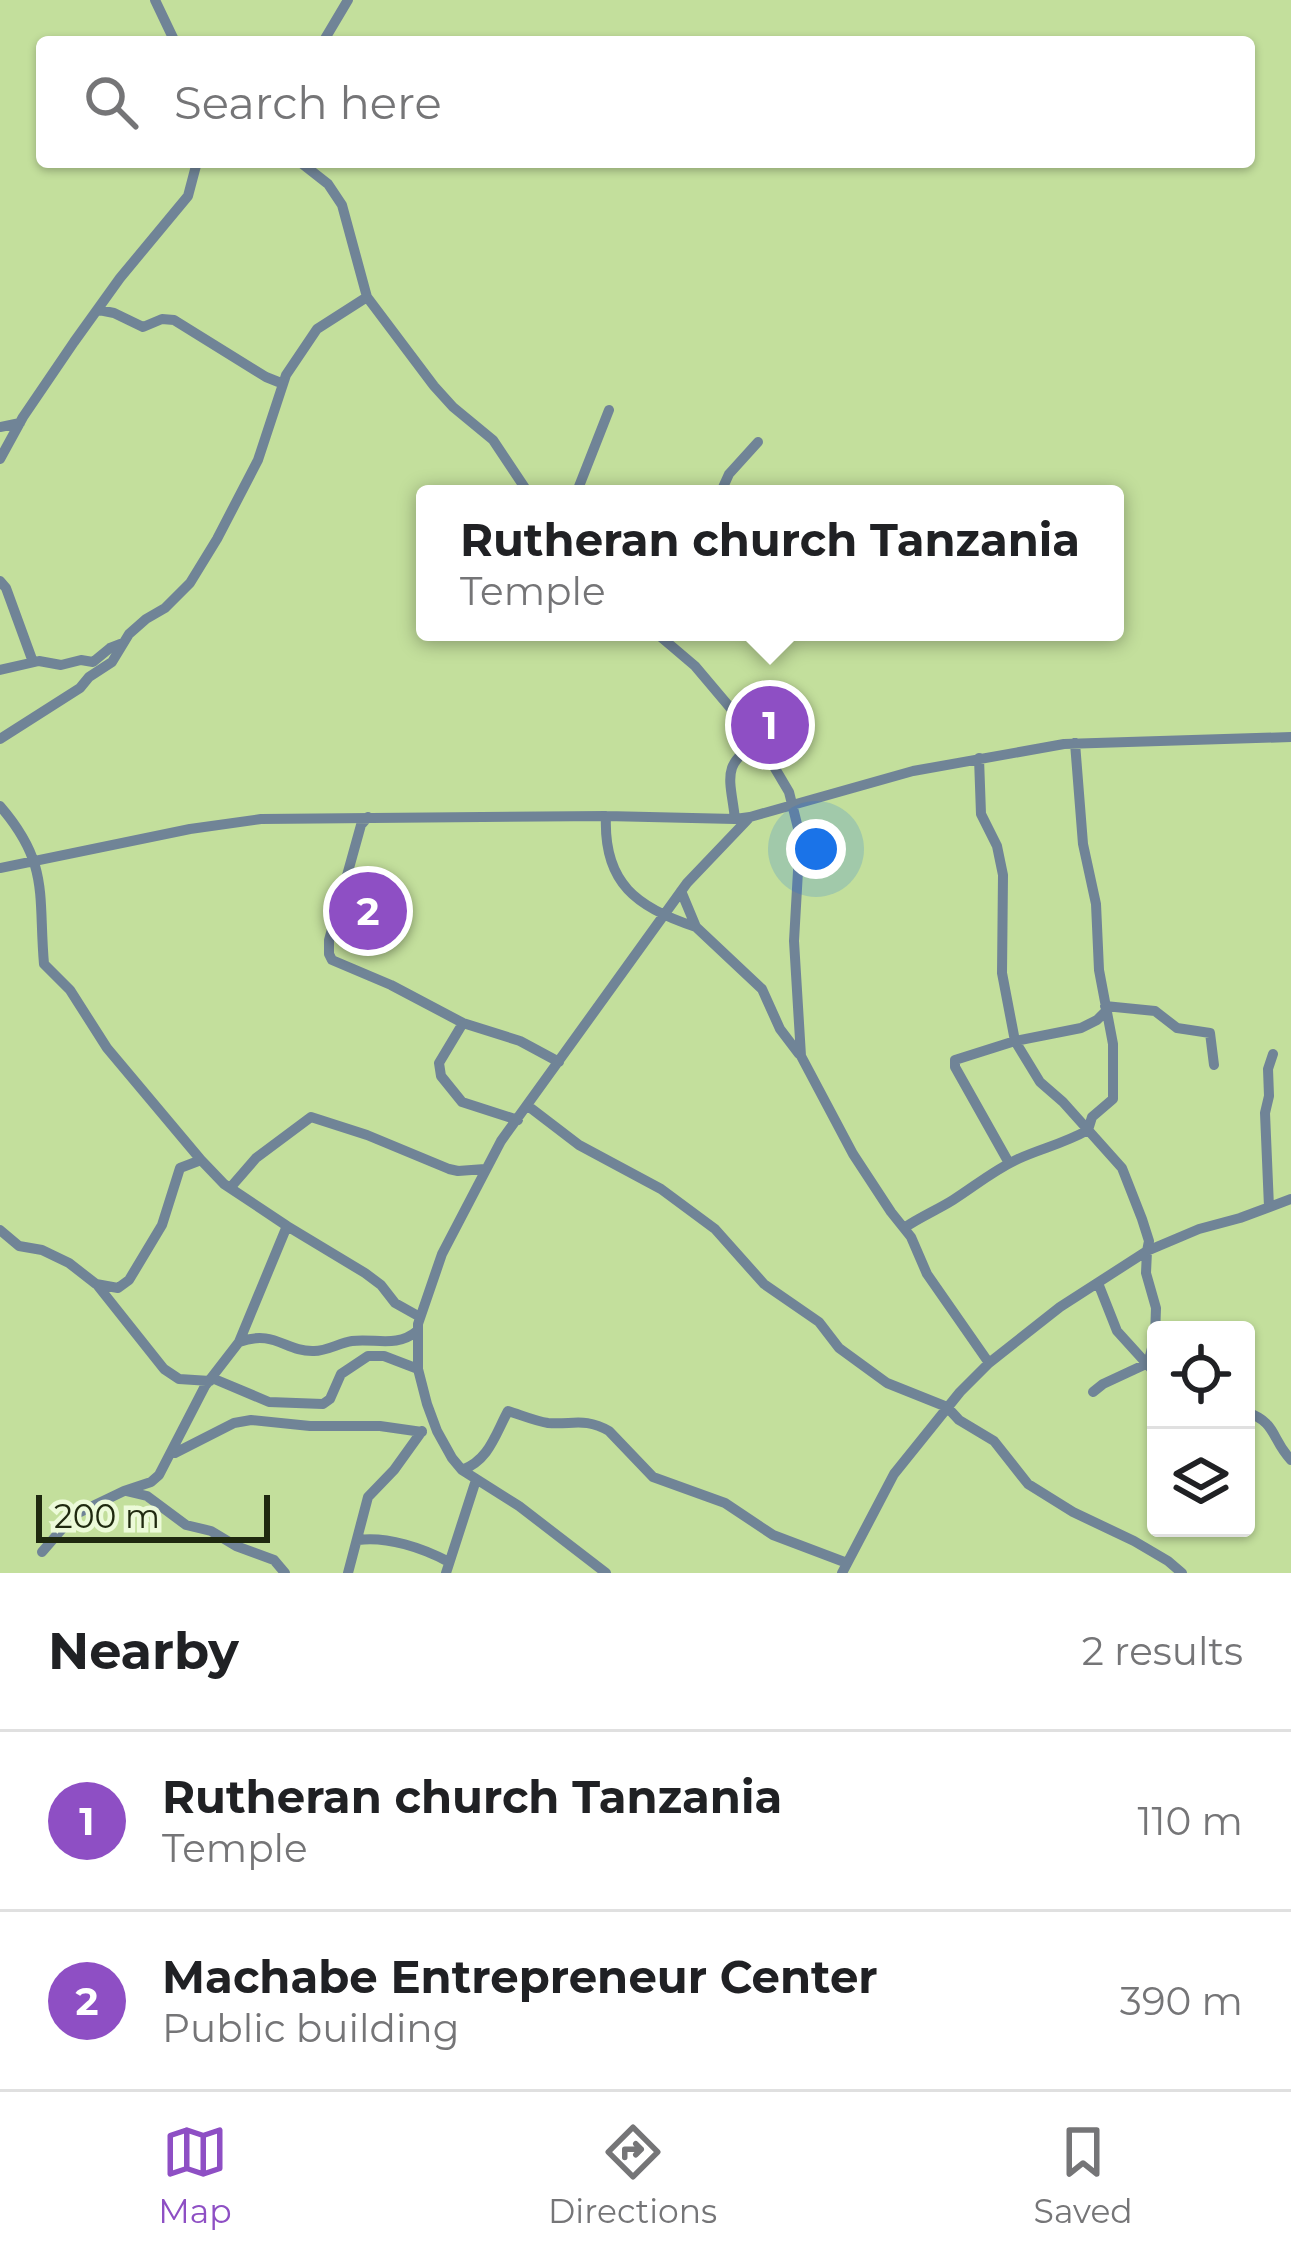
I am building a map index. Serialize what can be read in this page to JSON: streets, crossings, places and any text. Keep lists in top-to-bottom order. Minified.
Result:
{"scale_bar":"200 m","page":{"search":"Search here","popup":["Rutheran church Tanzania","Temple"],"pins":["1","2"],"scale":"200 m","heading":["Nearby","2 results"],"list":[{"mark":"1","name":"Rutheran church Tanzania","note":"Temple","value":"110 m"},{"mark":"2","name":"Machabe Entrepreneur Center","note":"Public building","value":"390 m"}],"nav":["Map","Directions","Saved"]}}
